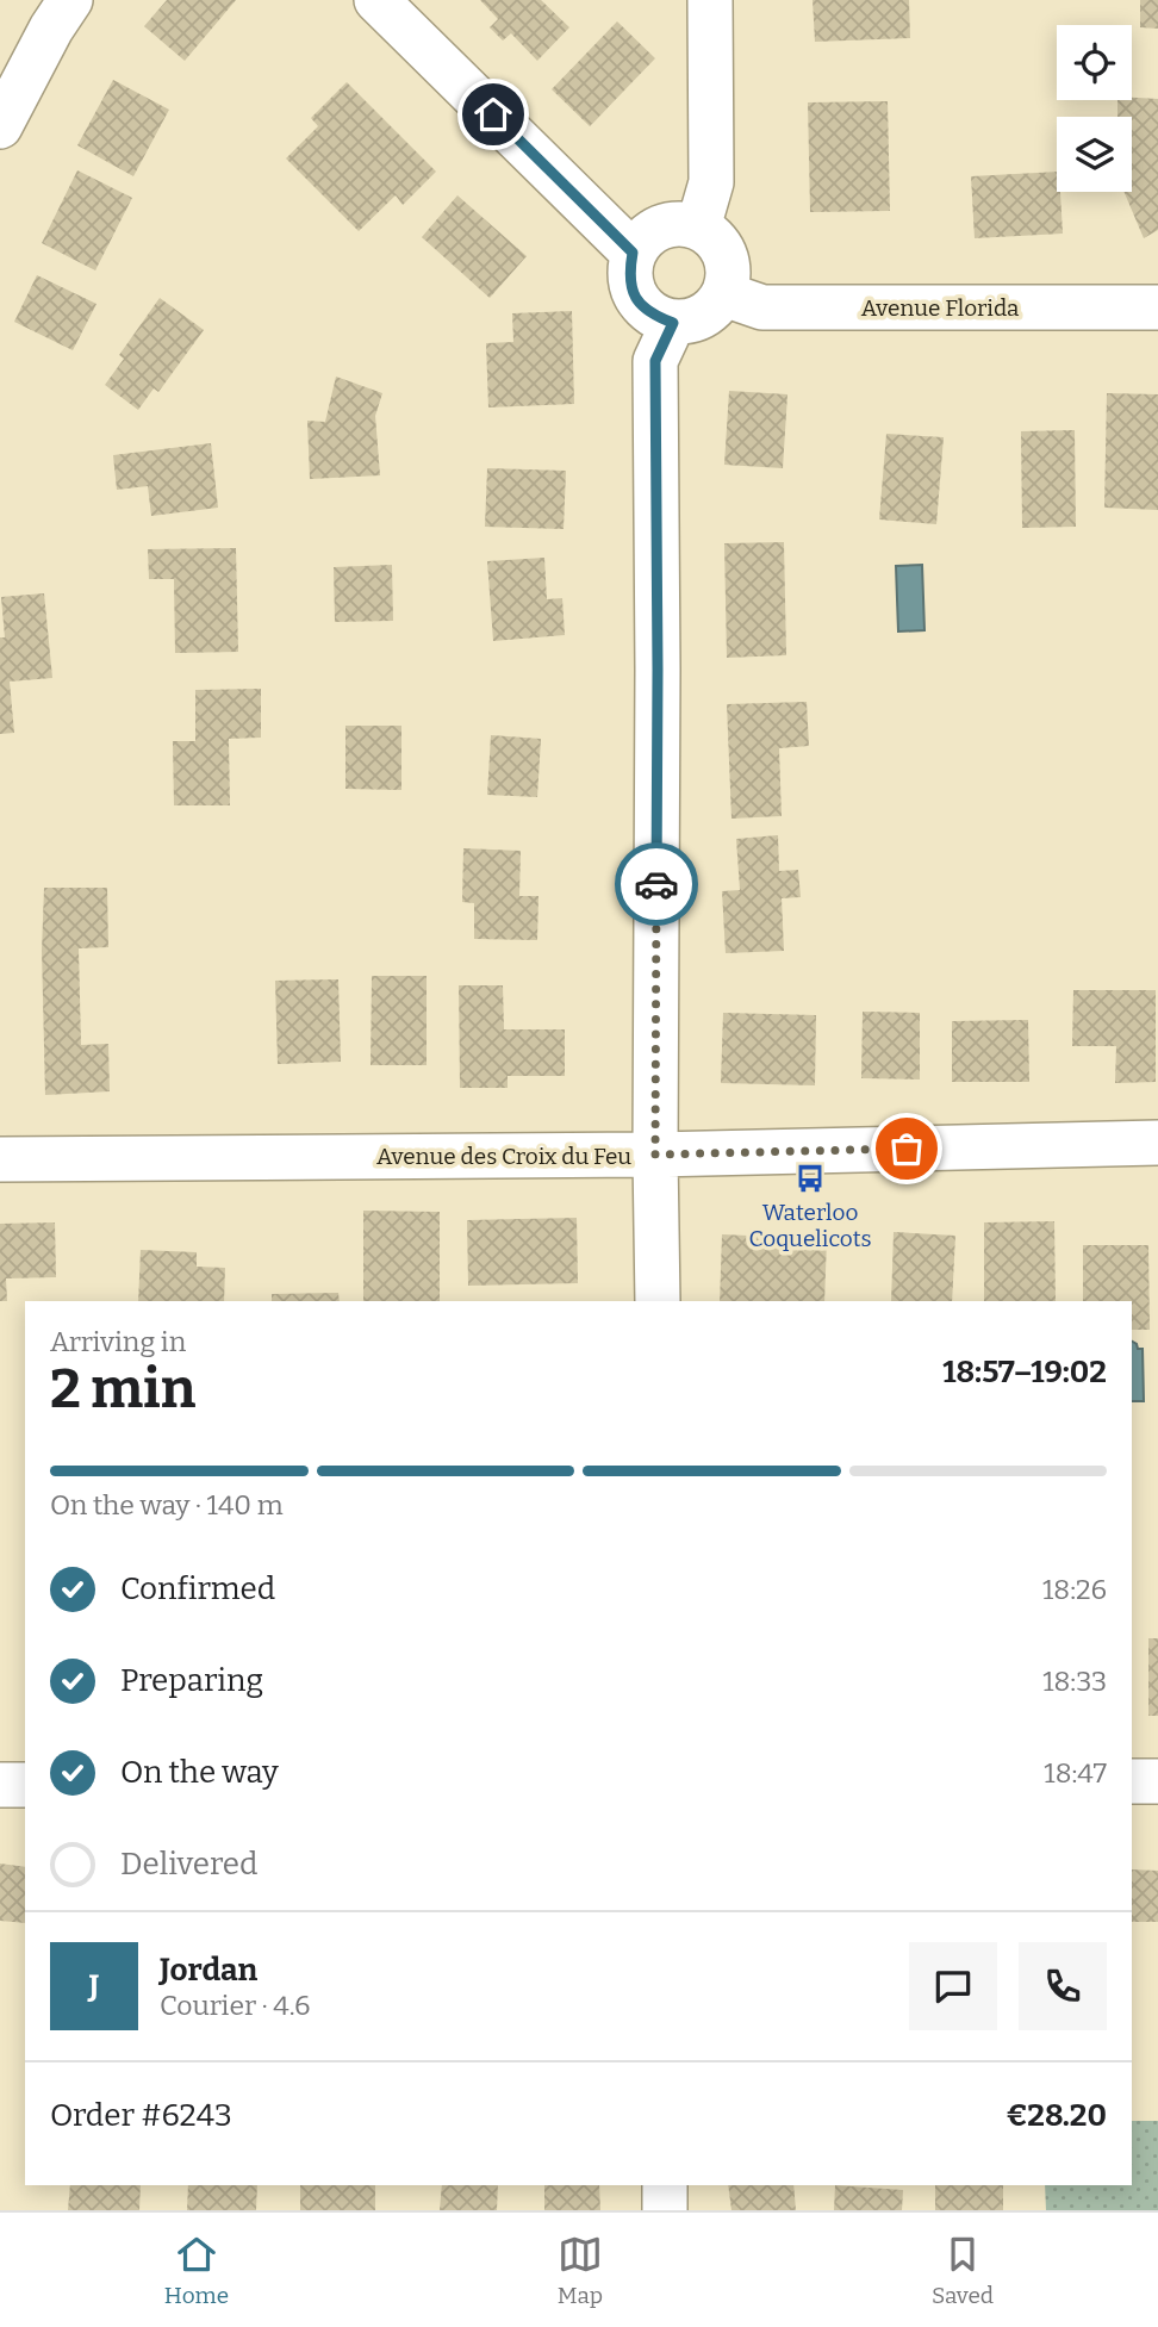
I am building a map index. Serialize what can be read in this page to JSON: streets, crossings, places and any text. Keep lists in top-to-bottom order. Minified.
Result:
{"streets":{"street":["Avenue Florida","Avenue des Croix du Feu"]},"places":{"bus stop":["Waterloo Coquelicots"]},"page":{"heading":["2 min","Arriving in","18:57–19:02"],"panel":["Jordan","Courier · 4.6","Order #6243","€28.20"],"bar":"On the way · 140 m","list":[["Confirmed","18:26"],["Preparing","18:33"],["On the way","18:47"],"Delivered"],"round":"J","tabs":["Home","Map","Saved"]}}
